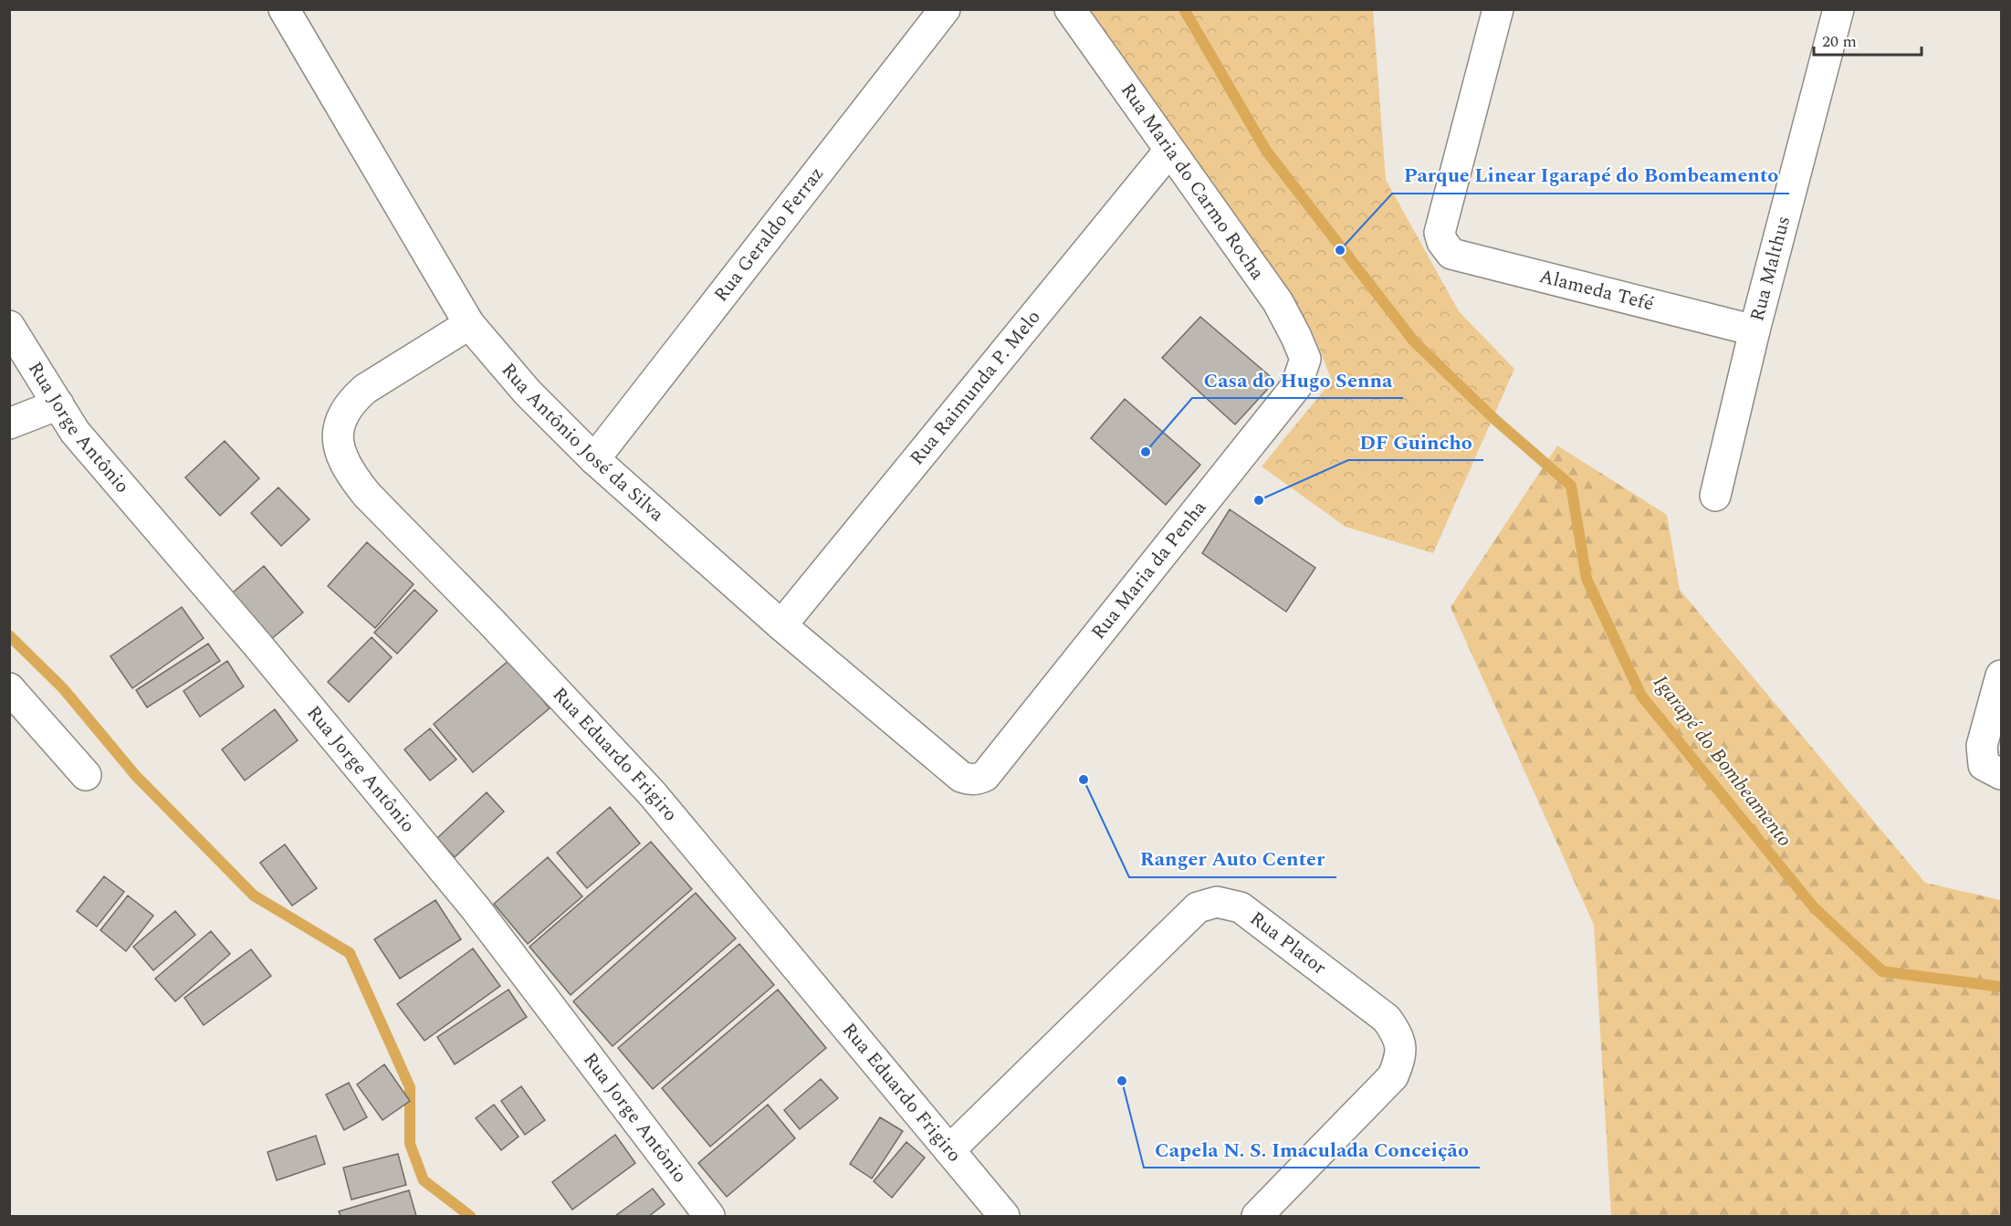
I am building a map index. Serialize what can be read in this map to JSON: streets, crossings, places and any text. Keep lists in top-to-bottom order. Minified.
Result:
{"streets":{"street":["Rua Maria do Carmo Rocha","Rua Geraldo Ferraz","Rua Malthus","Alameda Tefé","Rua Raimunda P. Melo","Rua Jorge Antônio","Rua Antônio José da Silva","Rua Maria da Penha","Rua Eduardo Frigiro","Rua Plator"]},"crossings":[["Rua Maria do Carmo Rocha","Rua Raimunda P. Melo"],["Rua Maria do Carmo Rocha","Rua Maria da Penha"],["Rua Geraldo Ferraz","Rua Antônio José da Silva"],["Rua Malthus","Alameda Tefé"],["Rua Raimunda P. Melo","Rua Antônio José da Silva"],["Rua Antônio José da Silva","Rua Maria da Penha"],["Rua Antônio José da Silva","Rua Eduardo Frigiro"],["Rua Eduardo Frigiro","Rua Plator"]],"water":["Igarapé do Bombeamento"],"places":["Parque Linear Igarapé do Bombeamento","Casa do Hugo Senna","DF Guincho","Ranger Auto Center","Capela N. S. Imaculada Conceição"],"scale_bar":"20 m"}
